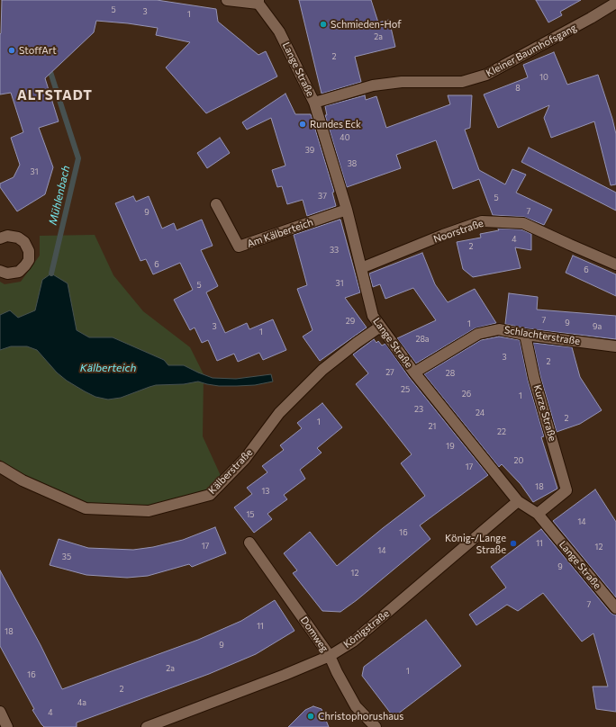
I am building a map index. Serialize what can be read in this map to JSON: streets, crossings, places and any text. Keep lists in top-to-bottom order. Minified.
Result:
{"streets":{"street":["Kleiner Baumhofsgang","Lange Straße","Noorstraße","Am Kälberteich","Schlachterstraße","Kurze Straße","Kälberstraße","Königstraße","Domweg"]},"crossings":[["Kleiner Baumhofsgang","Lange Straße"],["Lange Straße","Noorstraße"],["Lange Straße","Am Kälberteich"],["Lange Straße","Schlachterstraße"],["Lange Straße","Kurze Straße"],["Lange Straße","Kälberstraße"],["Lange Straße","Königstraße"],["Schlachterstraße","Kurze Straße"],["Königstraße","Domweg"]],"districts":["ALTSTADT"],"water":["Mühlenbach","Kälberteich"],"places":["Schmieden-Hof","StoffArt","Rundes Eck","König-/Lange Straße","Christophorushaus"],"house_numbers":["5","3","1","2a","2","10","8","40","39","38","31","37","5","7","9","4","2","33","6","6","31","5","7","29","9","1","3","9a","1","28a","3","2","27","28","25","26","1","23","24","2","1","21","22","19","20","17","18","13","15","14","16","11","17","12","14","35","9","12","7","11","18","9","2a","1","16","2","4a","4"]}
